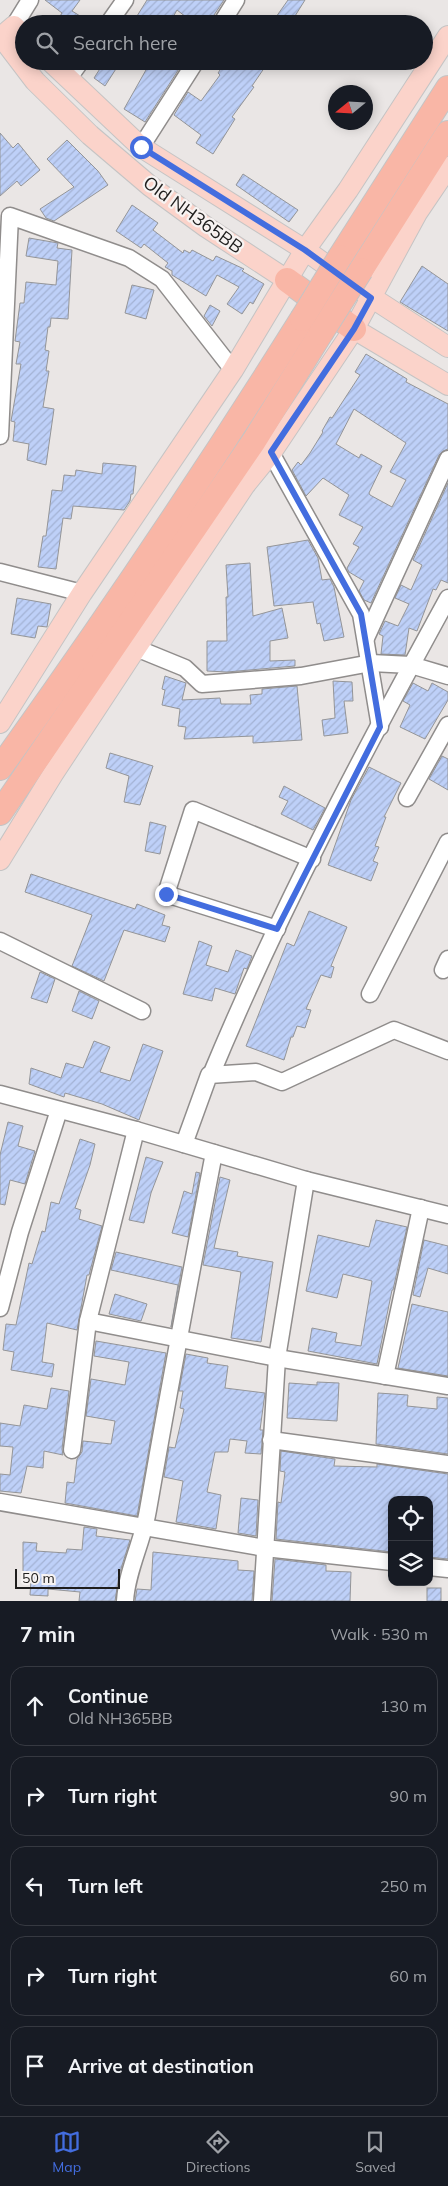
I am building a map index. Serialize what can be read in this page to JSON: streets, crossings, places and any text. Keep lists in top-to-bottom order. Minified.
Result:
{"streets":{"main road":["Old NH365BB"]},"scale_bar":"50 m","north":"left","page":{"search":"Search here","scale":"50 m","heading":["7 min","Walk · 530 m"],"list":[["Continue","Old NH365BB","130 m"],["Turn right","90 m"],["Turn left","250 m"],["Turn right","60 m"],"Arrive at destination"],"nav":["Map","Directions","Saved"]}}
